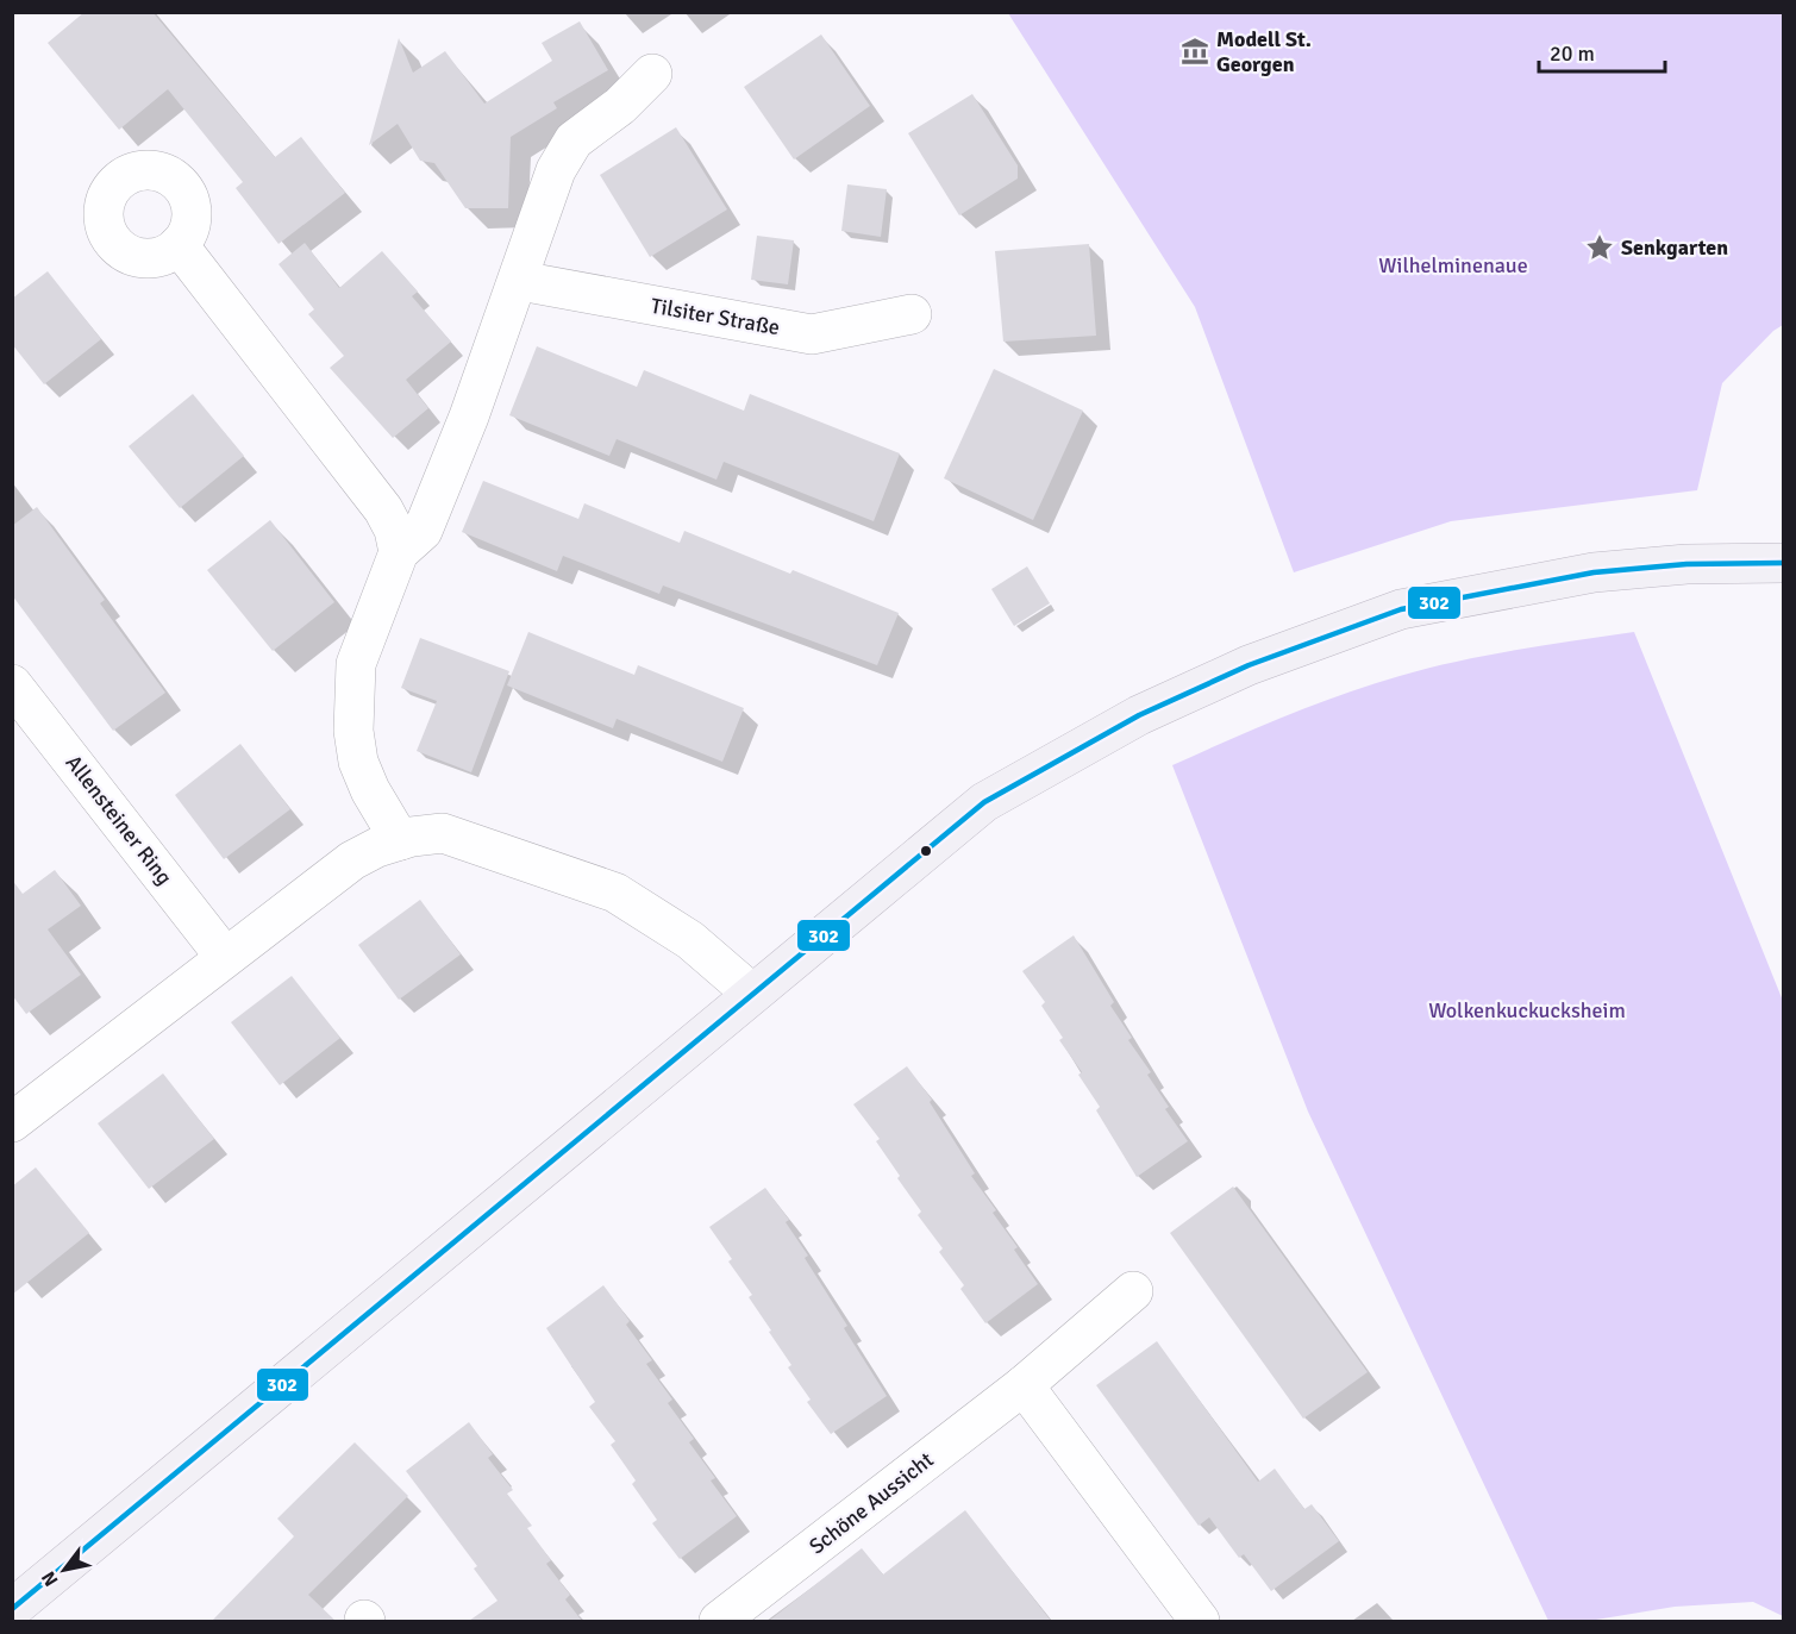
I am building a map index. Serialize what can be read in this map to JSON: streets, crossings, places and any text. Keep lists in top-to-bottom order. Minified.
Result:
{"streets":{"street":["Tilsiter Straße","Allensteiner Ring","Schöne Aussicht"]},"parks":["Wilhelminenaue","Wolkenkuckucksheim"],"places":{"museum":["Modell St. Georgen"],"place":["Senkgarten"]},"lines":["transit line 302"],"scale_bar":"20 m","north":"bottom left"}
